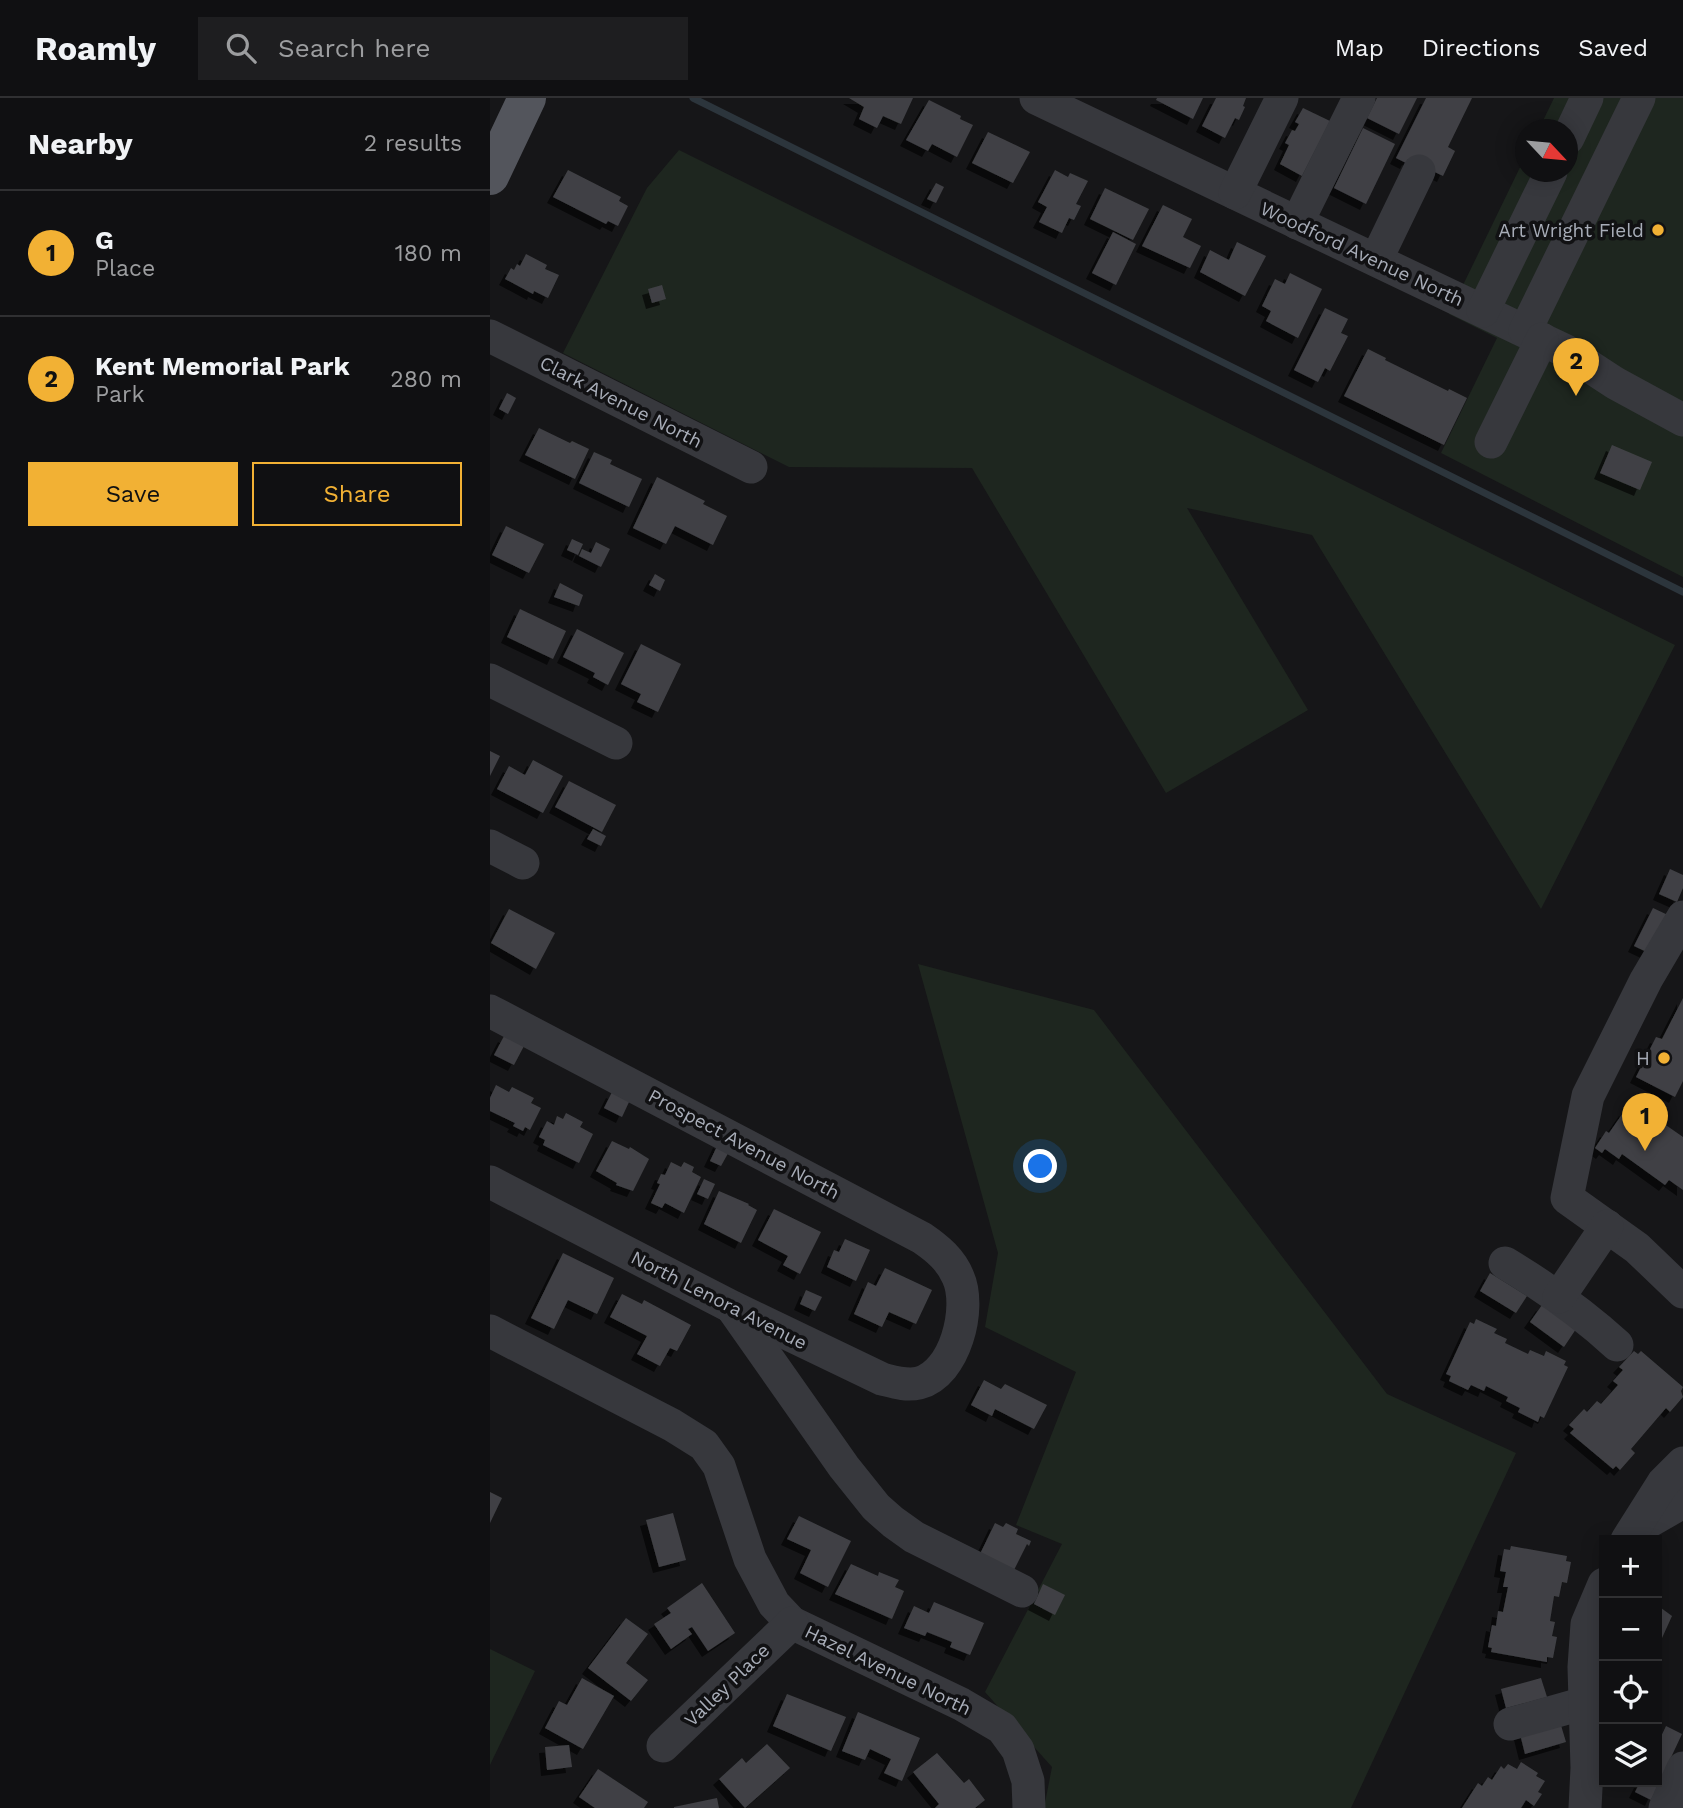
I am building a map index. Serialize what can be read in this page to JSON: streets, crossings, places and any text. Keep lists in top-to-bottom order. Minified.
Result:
{"streets":{"street":["Woodford Avenue North","Clark Avenue North","Prospect Avenue North","North Lenora Avenue","Hazel Avenue North","Valley Place"]},"crossings":[["Prospect Avenue North","North Lenora Avenue"],["Hazel Avenue North","Valley Place"]],"places":["Art Wright Field","H"],"north":"bottom right","page":{"header":"Roamly","search":"Search here","nav":["Map","Directions","Saved"],"heading":["Nearby","2 results"],"list":[{"mark":"1","name":"G","note":"Place","value":"180 m"},{"mark":"2","name":"Kent Memorial Park","note":"Park","value":"280 m"}],"pins":["2","1"],"buttons":["Save","Share"],"map_buttons":["+","−"]}}
